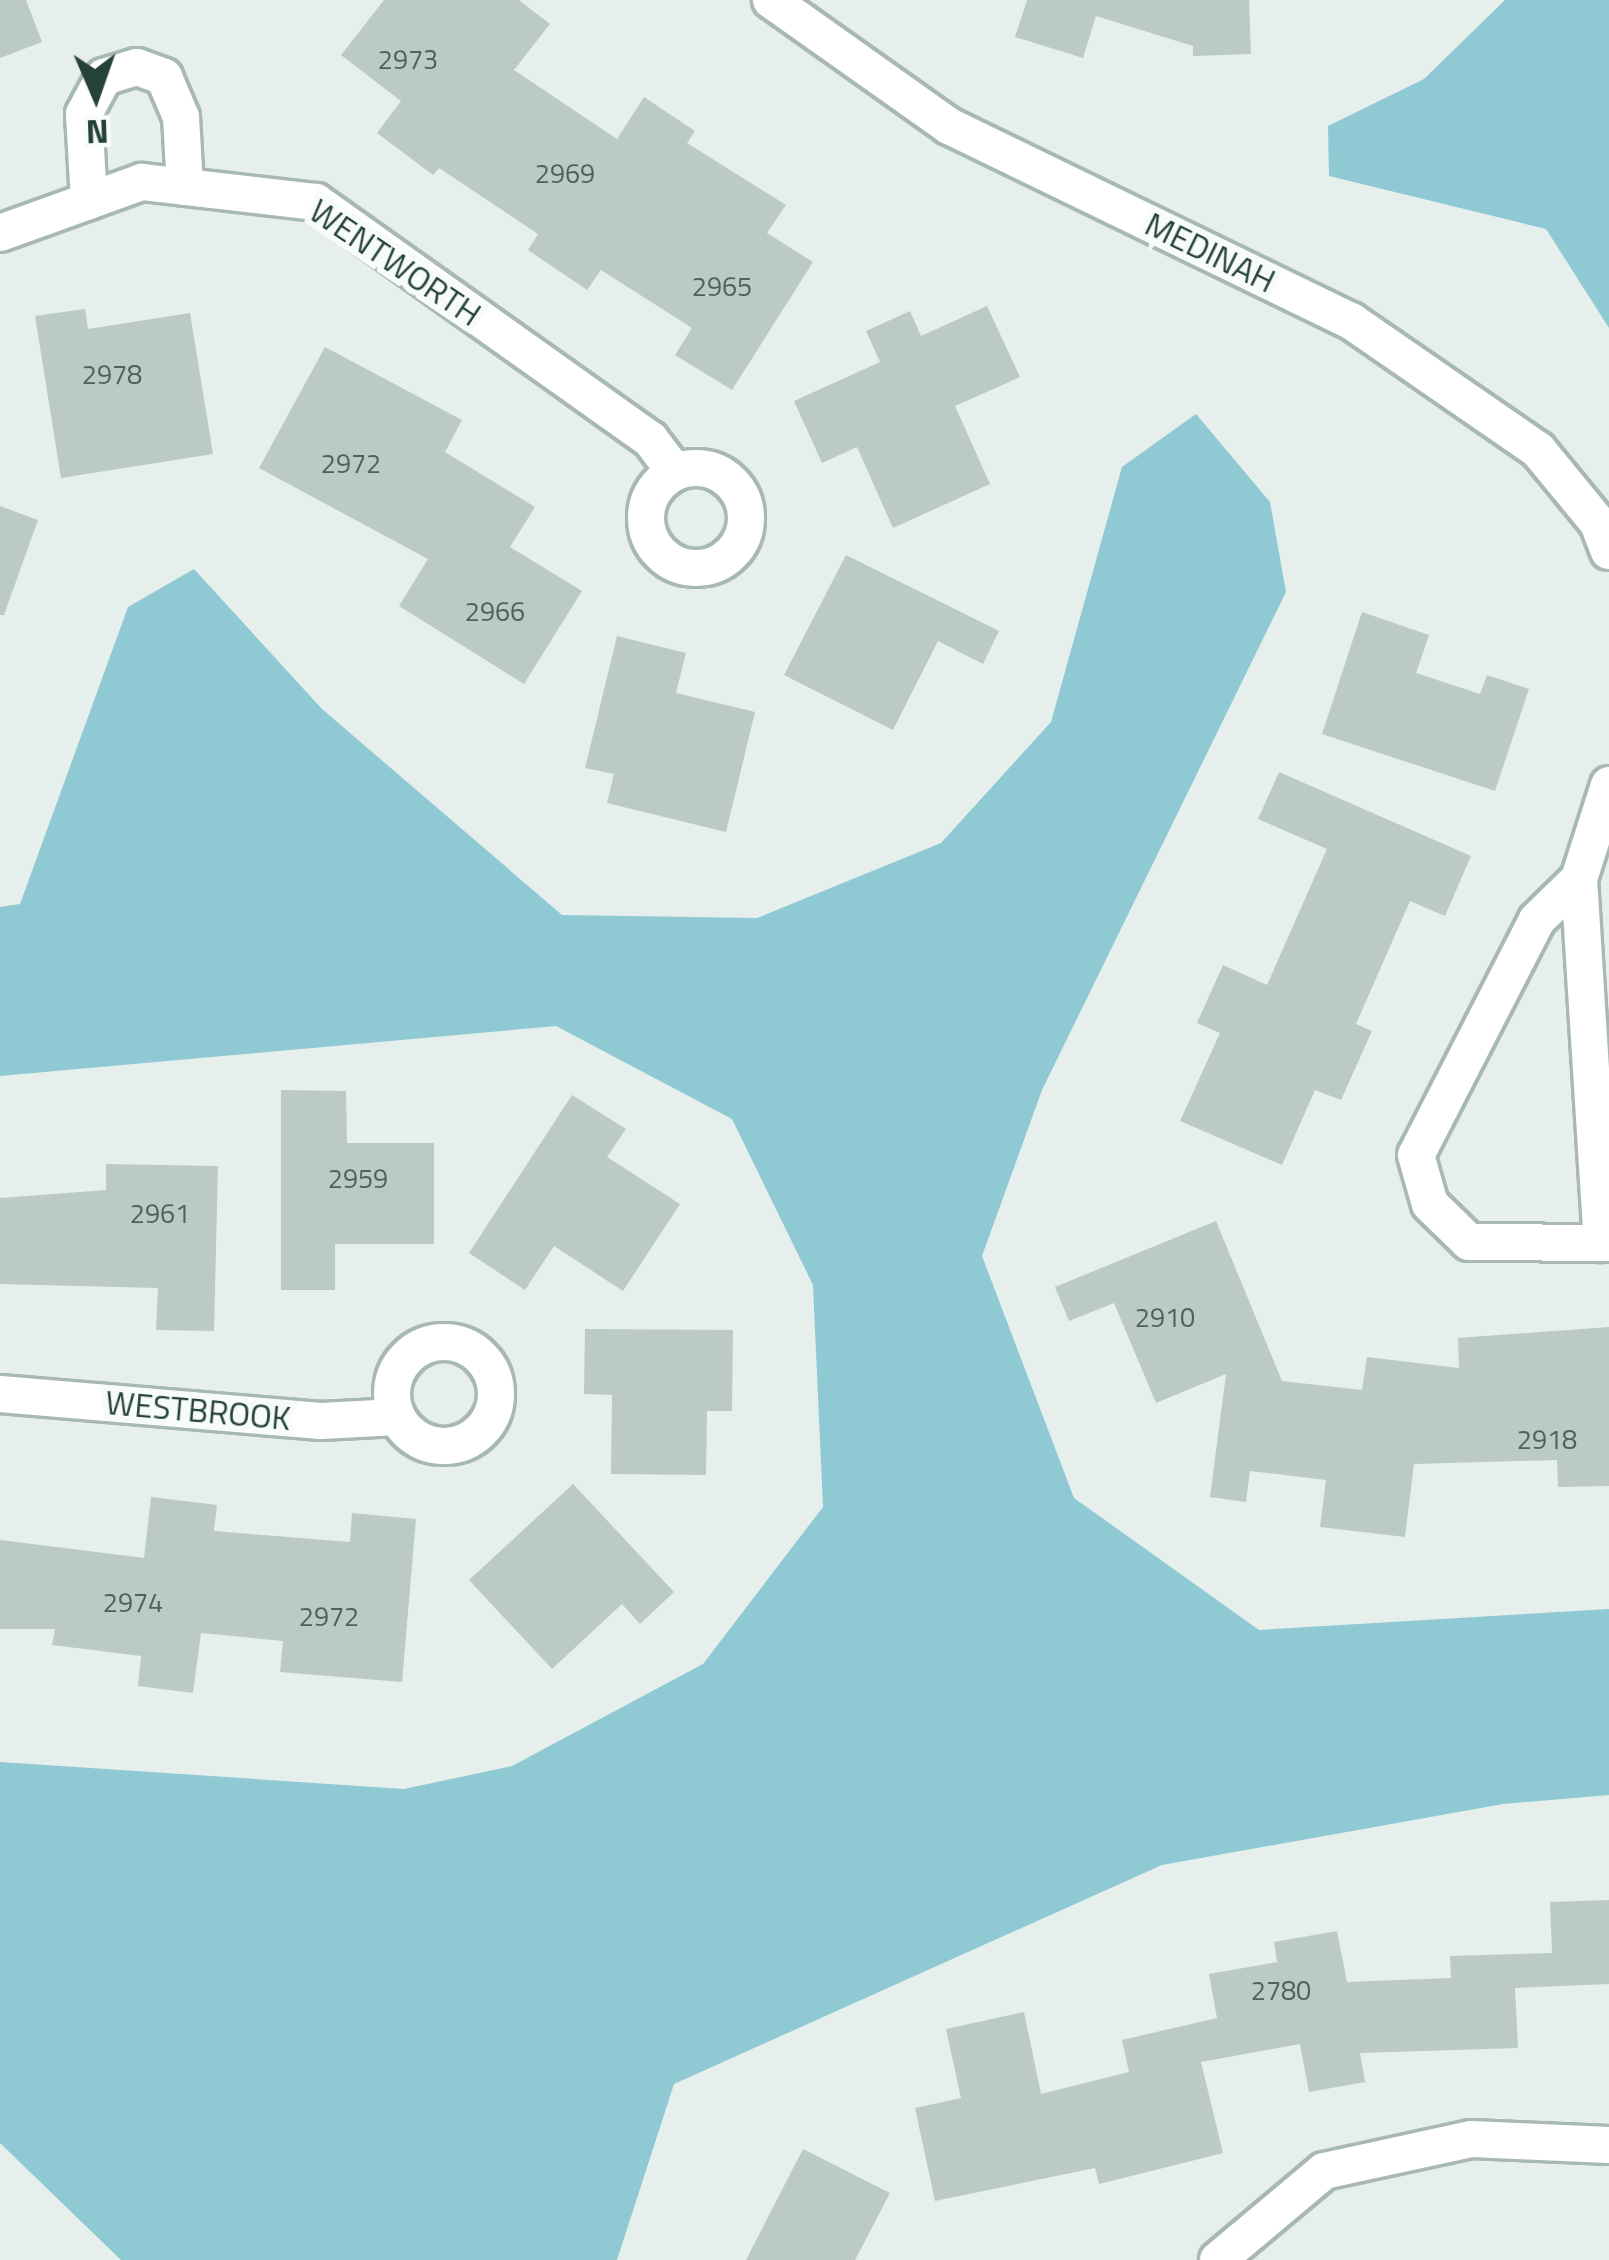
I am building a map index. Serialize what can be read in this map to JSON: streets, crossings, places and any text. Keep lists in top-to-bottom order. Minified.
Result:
{"streets":{"street":["MEDINAH","WENTWORTH","WESTBROOK"]},"house_numbers":["2973","2969","2965","2978","2972","2966","2959","2961","2910","2918","2974","2972","2780"],"north":"bottom"}
